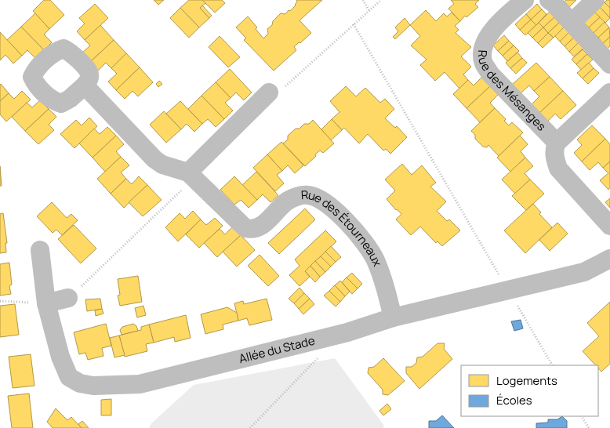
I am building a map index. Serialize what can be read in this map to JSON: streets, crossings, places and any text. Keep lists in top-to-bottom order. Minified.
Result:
{"streets":{"street":["Rue des Mésanges","Rue des Étourneaux","Allée du Stade"]},"crossings":[["Rue des Étourneaux","Allée du Stade"]],"legend":["Logements","Écoles"]}
